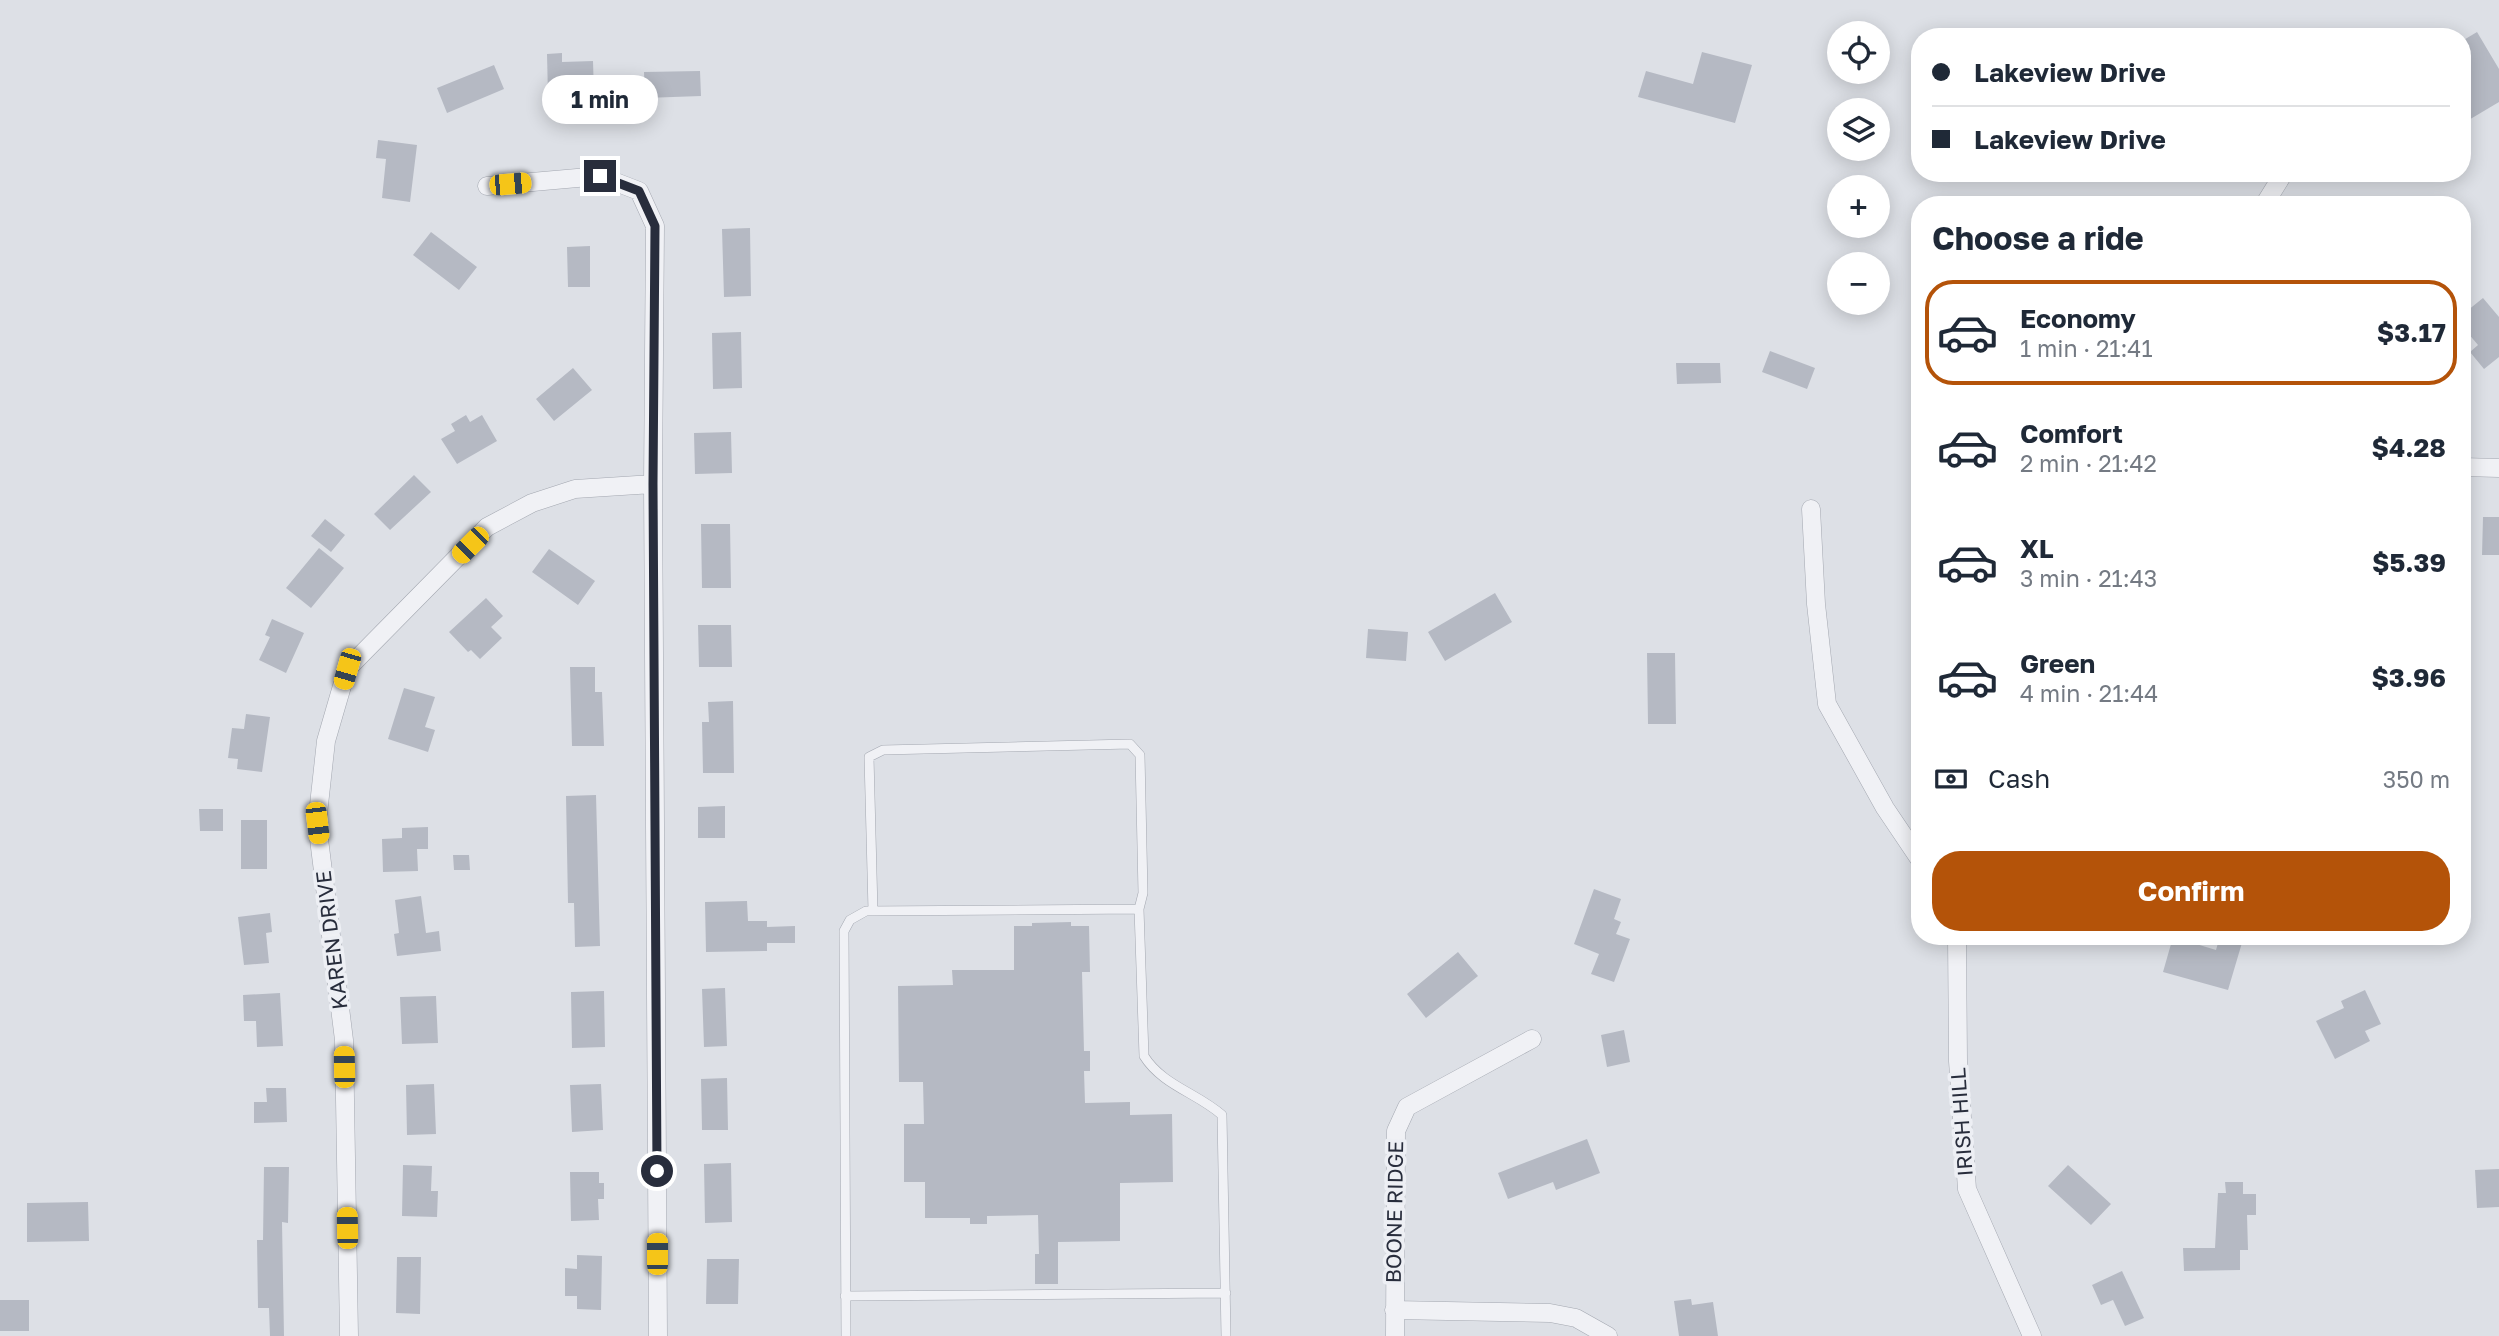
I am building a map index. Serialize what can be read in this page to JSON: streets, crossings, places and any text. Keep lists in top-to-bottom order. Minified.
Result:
{"streets":{"street":["KAREN DRIVE","IRISH HILL","BOONE RIDGE"]},"page":{"map_buttons":["+","−"],"banner":["Lakeview Drive","Lakeview Drive"],"bubble":"1 min","heading":"Choose a ride","list":[{"name":"Economy","note":"1 min · 21:41","value":"$3.17"},{"name":"Comfort","note":"2 min · 21:42","value":"$4.28"},{"name":"XL","note":"3 min · 21:43","value":"$5.39"},{"name":"Green","note":"4 min · 21:44","value":"$3.96"}],"pay":["Cash","350 m"],"buttons":"Confirm"}}
